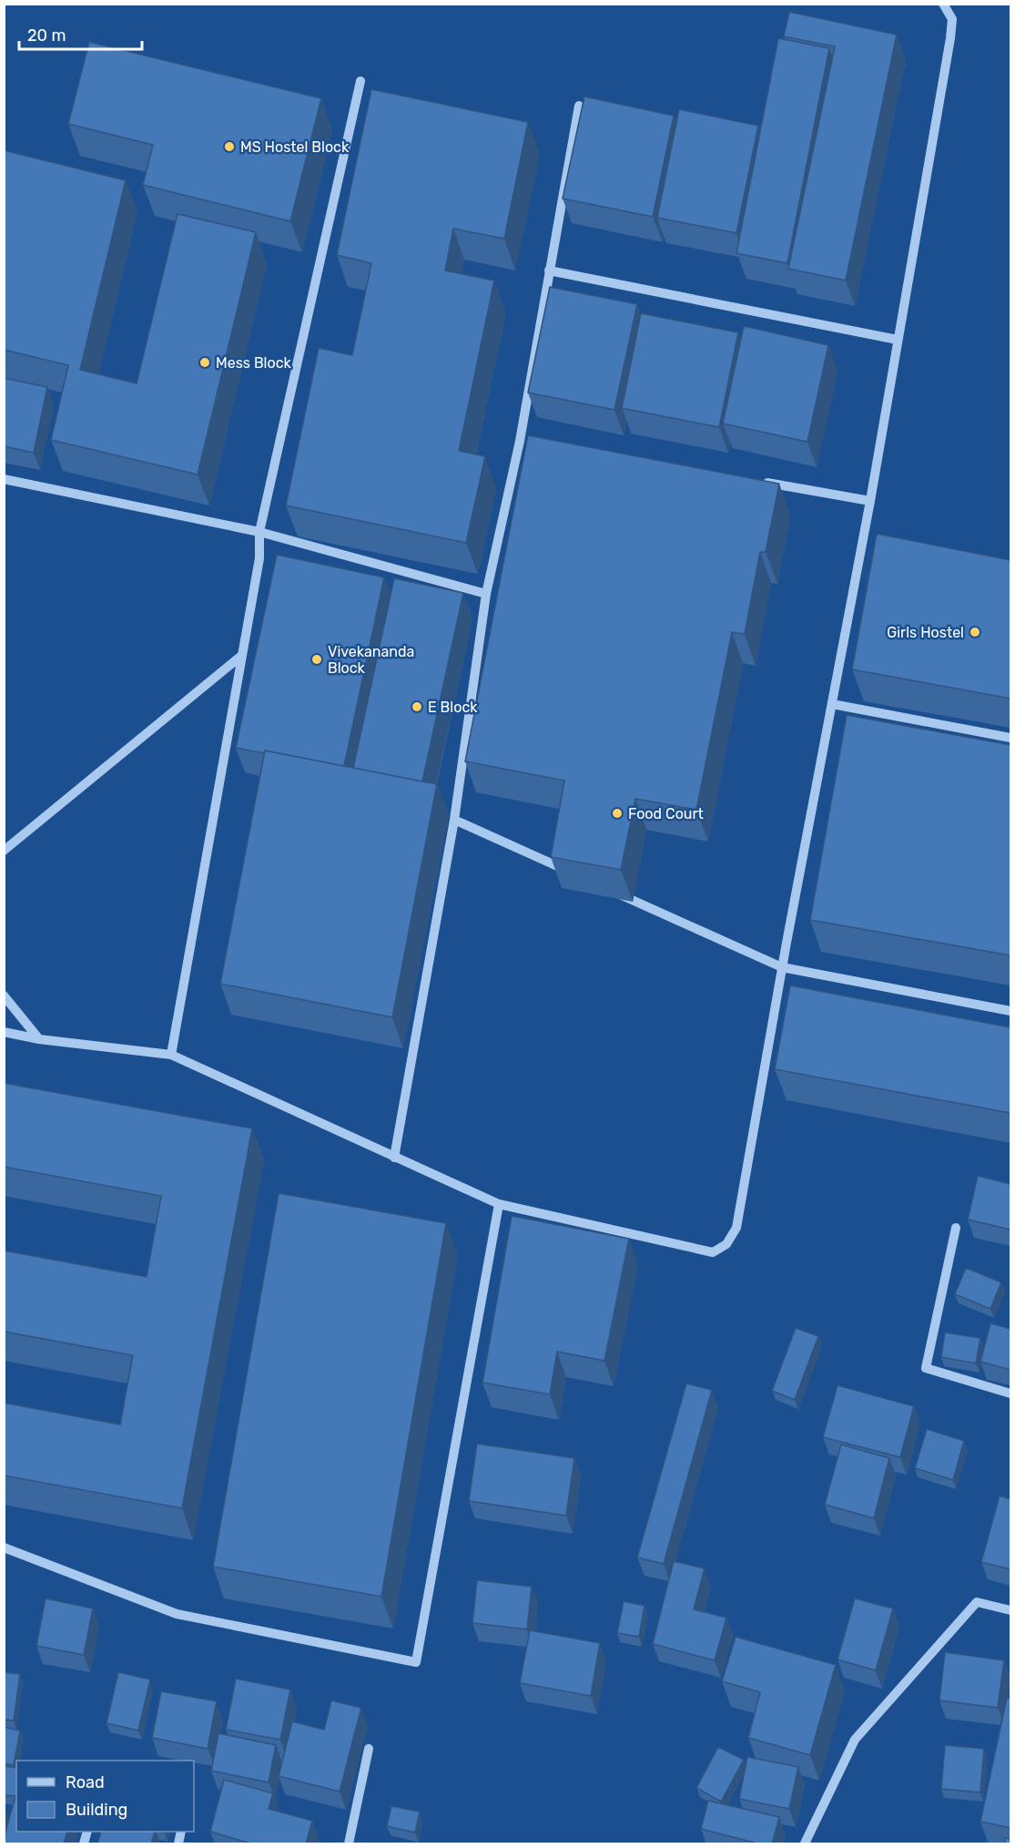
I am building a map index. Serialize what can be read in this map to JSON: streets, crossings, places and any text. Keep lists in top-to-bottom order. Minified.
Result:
{"places":["MS Hostel Block","Mess Block","Girls Hostel","Vivekananda Block","E Block","Food Court"],"legend":["Road","Building"],"scale_bar":"20 m"}
